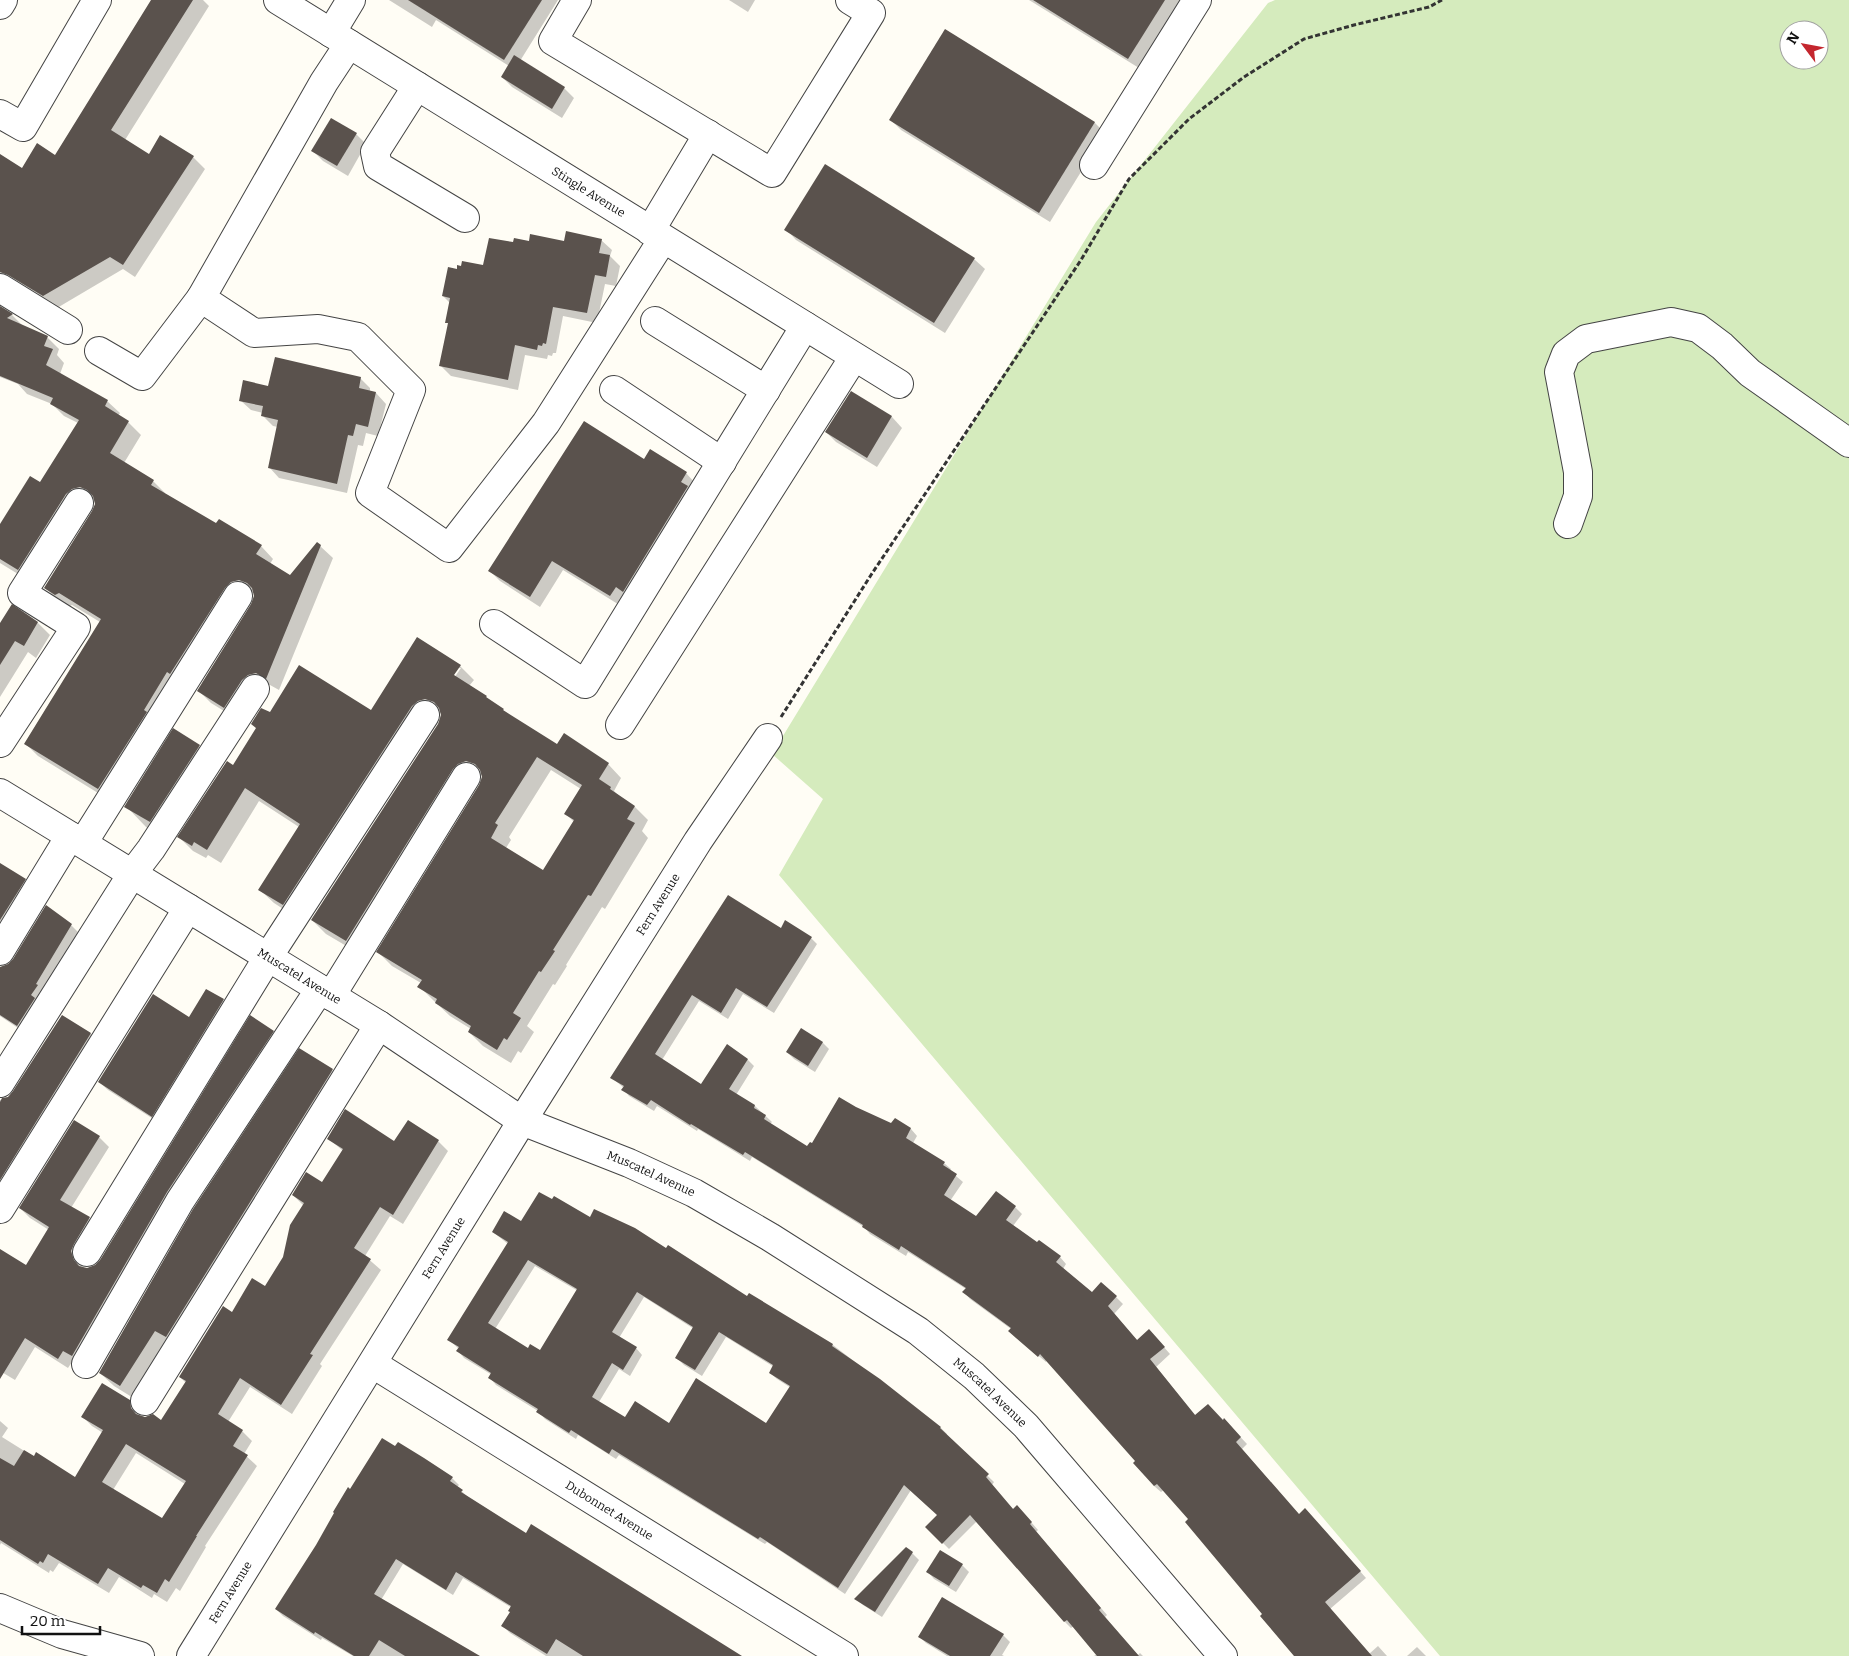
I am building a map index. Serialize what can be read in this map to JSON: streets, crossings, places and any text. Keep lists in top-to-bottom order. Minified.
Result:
{"streets":{"street":["Stingle Avenue","Fern Avenue","Muscatel Avenue","Dubonnet Avenue"]},"crossings":[["Fern Avenue","Muscatel Avenue"],["Fern Avenue","Dubonnet Avenue"]],"scale_bar":"20 m","north":"top left"}
